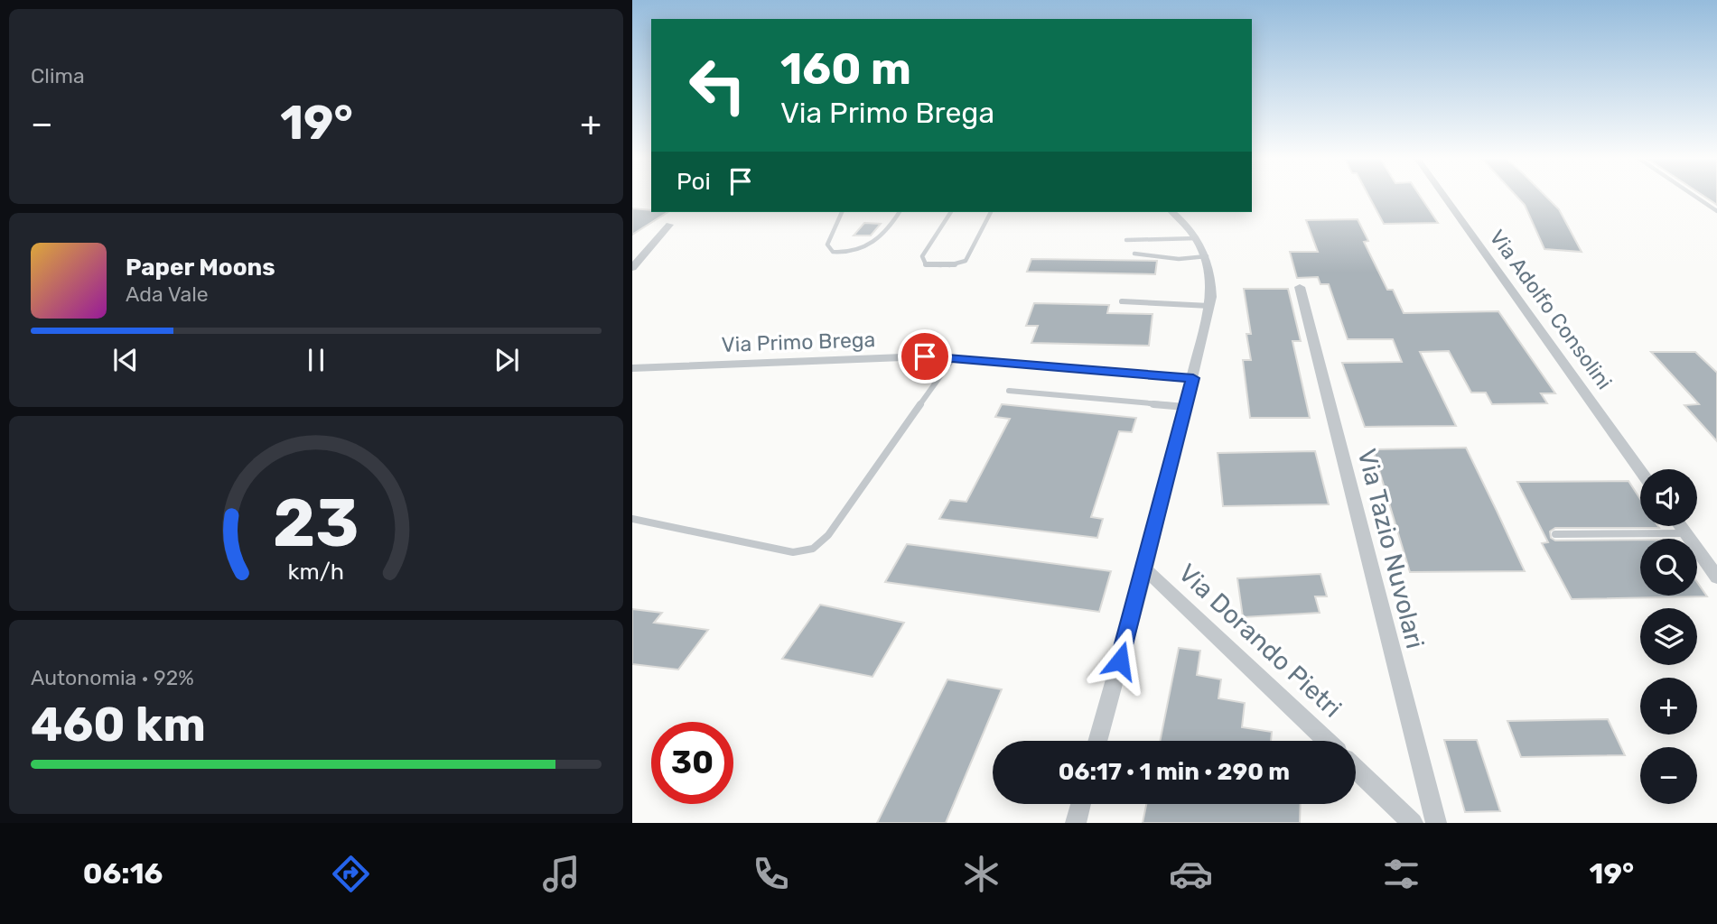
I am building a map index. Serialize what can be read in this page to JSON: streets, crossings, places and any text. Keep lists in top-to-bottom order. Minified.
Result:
{"streets":{"street":["Via Adolfo Consolini","Via Primo Brega","Via Tazio Nuvolari","Via Dorando Pietri"]},"page":{"tile":["Clima",["Autonomia · 92%","460 km"]],"turn":["160 m","Via Primo Brega"],"heat":["−","19°","+"],"then":"Poi","song":["Paper Moons","Ada Vale"],"map_buttons":["+","−"],"limit":"30","trip":"06:17 · 1 min · 290 m","tabs":["06:16","19°"],"gauge":["23","km/h"]}}
